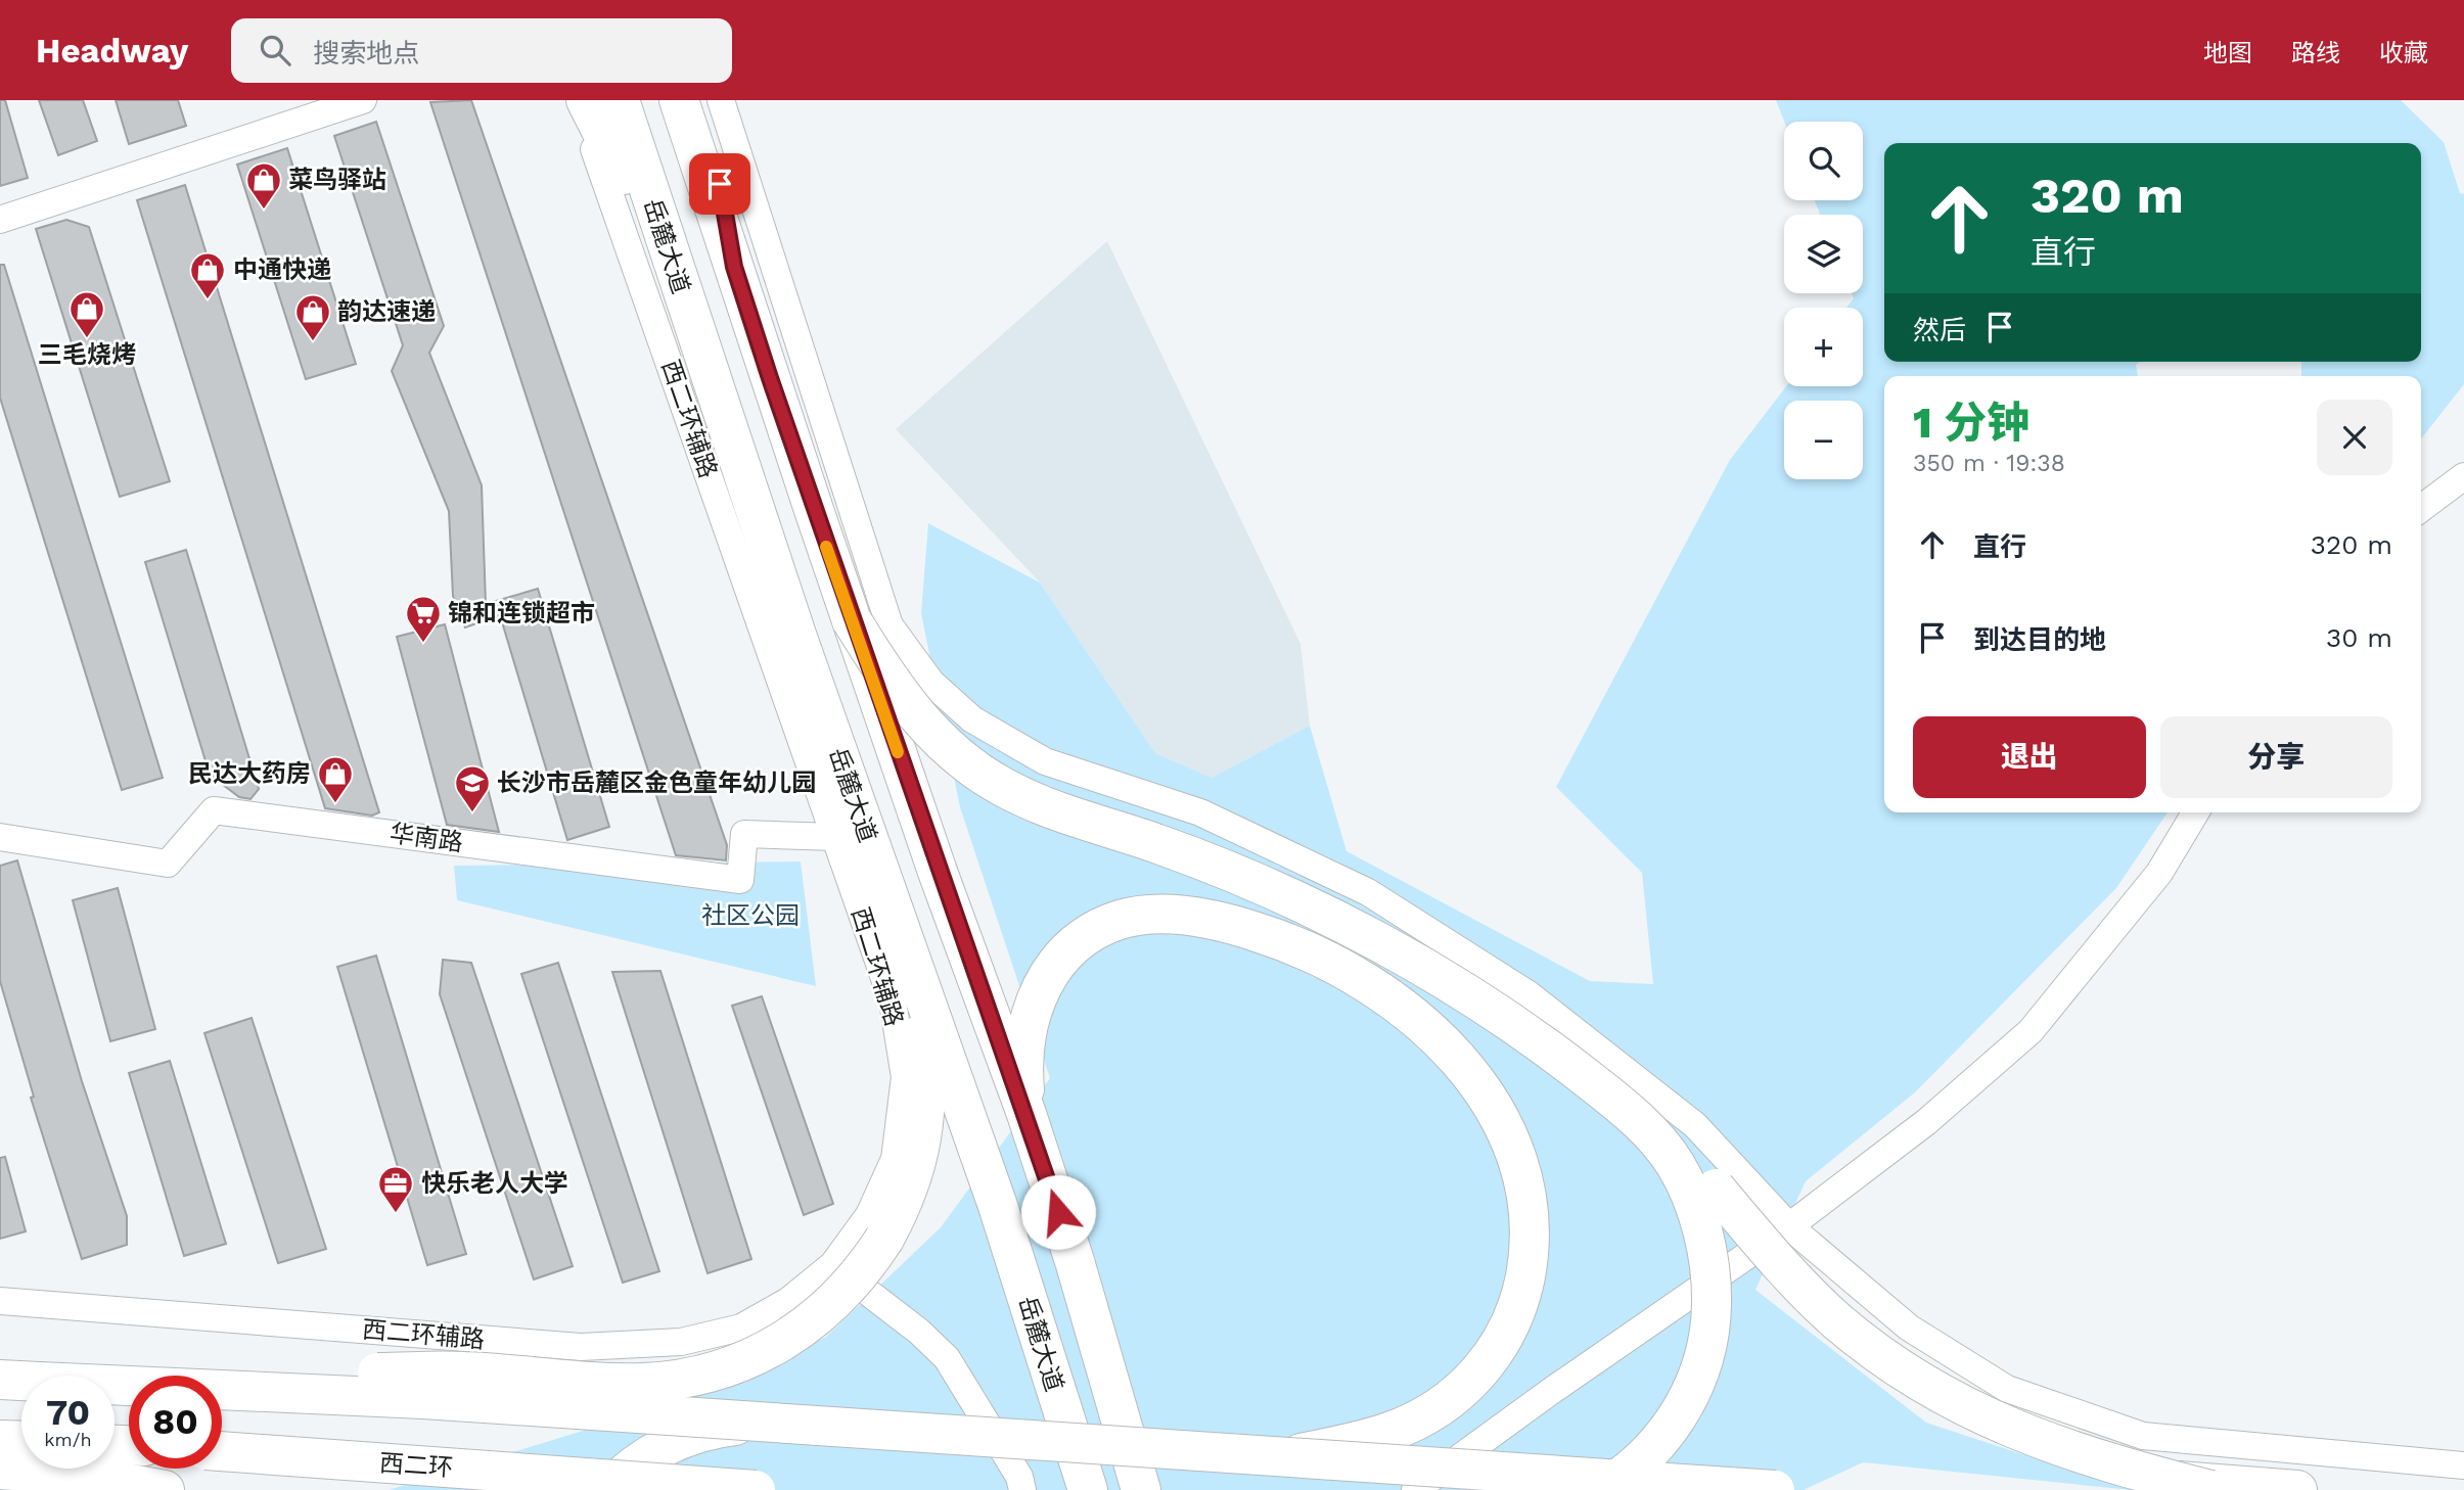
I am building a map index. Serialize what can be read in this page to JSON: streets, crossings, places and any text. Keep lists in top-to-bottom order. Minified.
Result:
{"streets":{"highway":["岳麓大道","西二环"],"street":["西二环辅路","华南路"]},"crossings":[["西二环辅路","华南路"]],"parks":["社区公园"],"places":{"shop":["菜鸟驿站","中通快递","三毛烧烤","韵达速递","民达大药房"],"supermarket":["锦和连锁超市"],"school or university":["长沙市岳麓区金色童年幼儿园"],"office":["快乐老人大学"]},"page":{"header":"Headway","search":"搜索地点","nav":["地图","路线","收藏"],"map_buttons":["+","−"],"turn":["320 m","直行"],"then":"然后","heading":["1 分钟","350 m · 19:38"],"list":[{"name":"直行","value":"320 m"},{"name":"到达目的地","value":"30 m"}],"buttons":["退出","分享"],"speed":"70 km/h","limit":"80"}}
